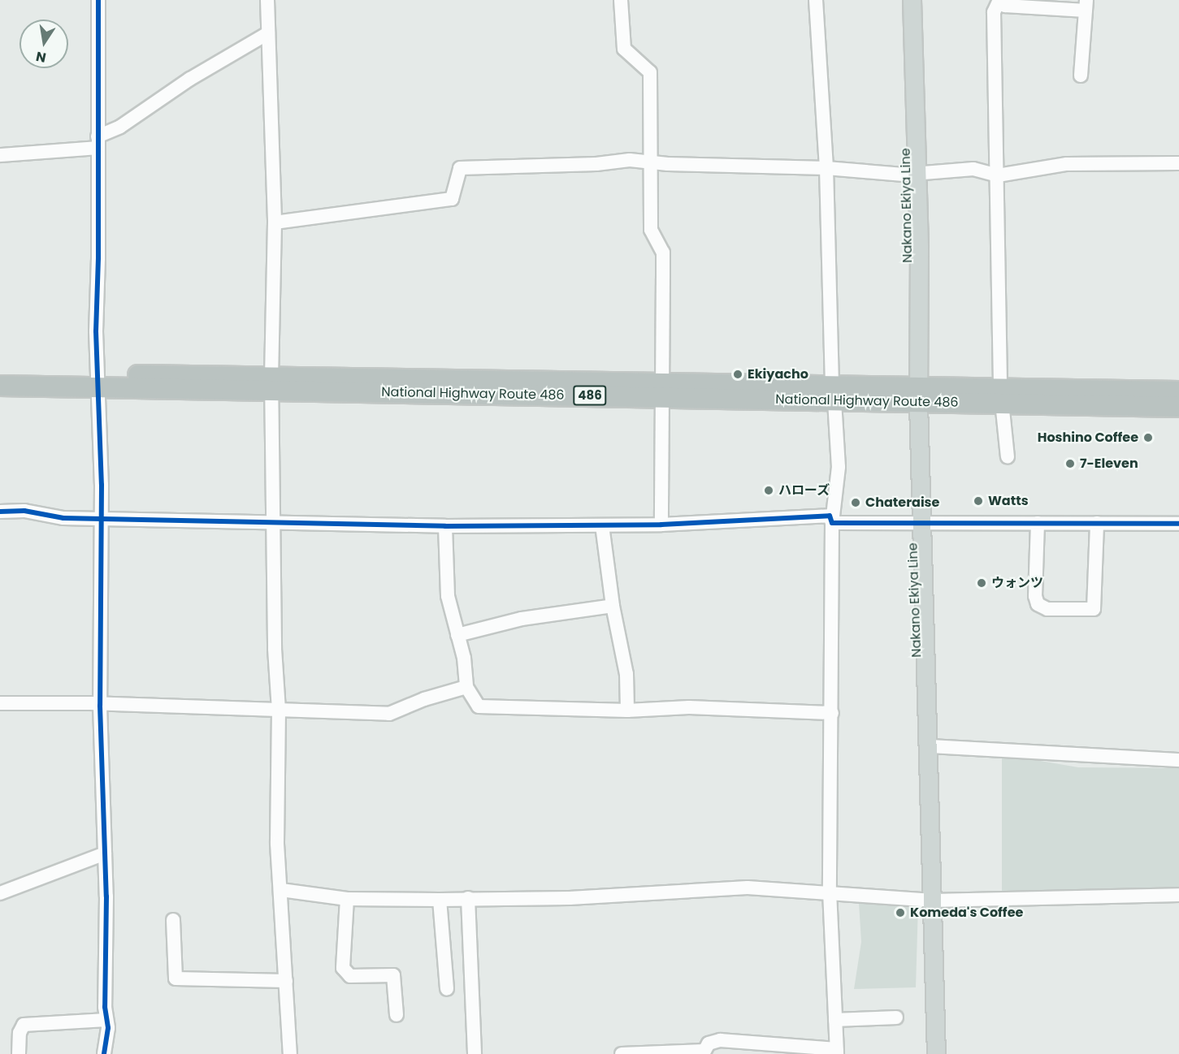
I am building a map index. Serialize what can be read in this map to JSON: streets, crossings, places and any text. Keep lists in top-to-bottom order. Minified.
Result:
{"streets":{"highway":["National Highway Route 486","486"],"main road":["Nakano Ekiya Line"]},"crossings":[["Nakano Ekiya Line","National Highway Route 486"]],"places":["Ekiyacho","Hoshino Coffee","7-Eleven","ハローズ","Watts","Chateraise","ウォンツ","Komeda's Coffee"],"north":"bottom"}
